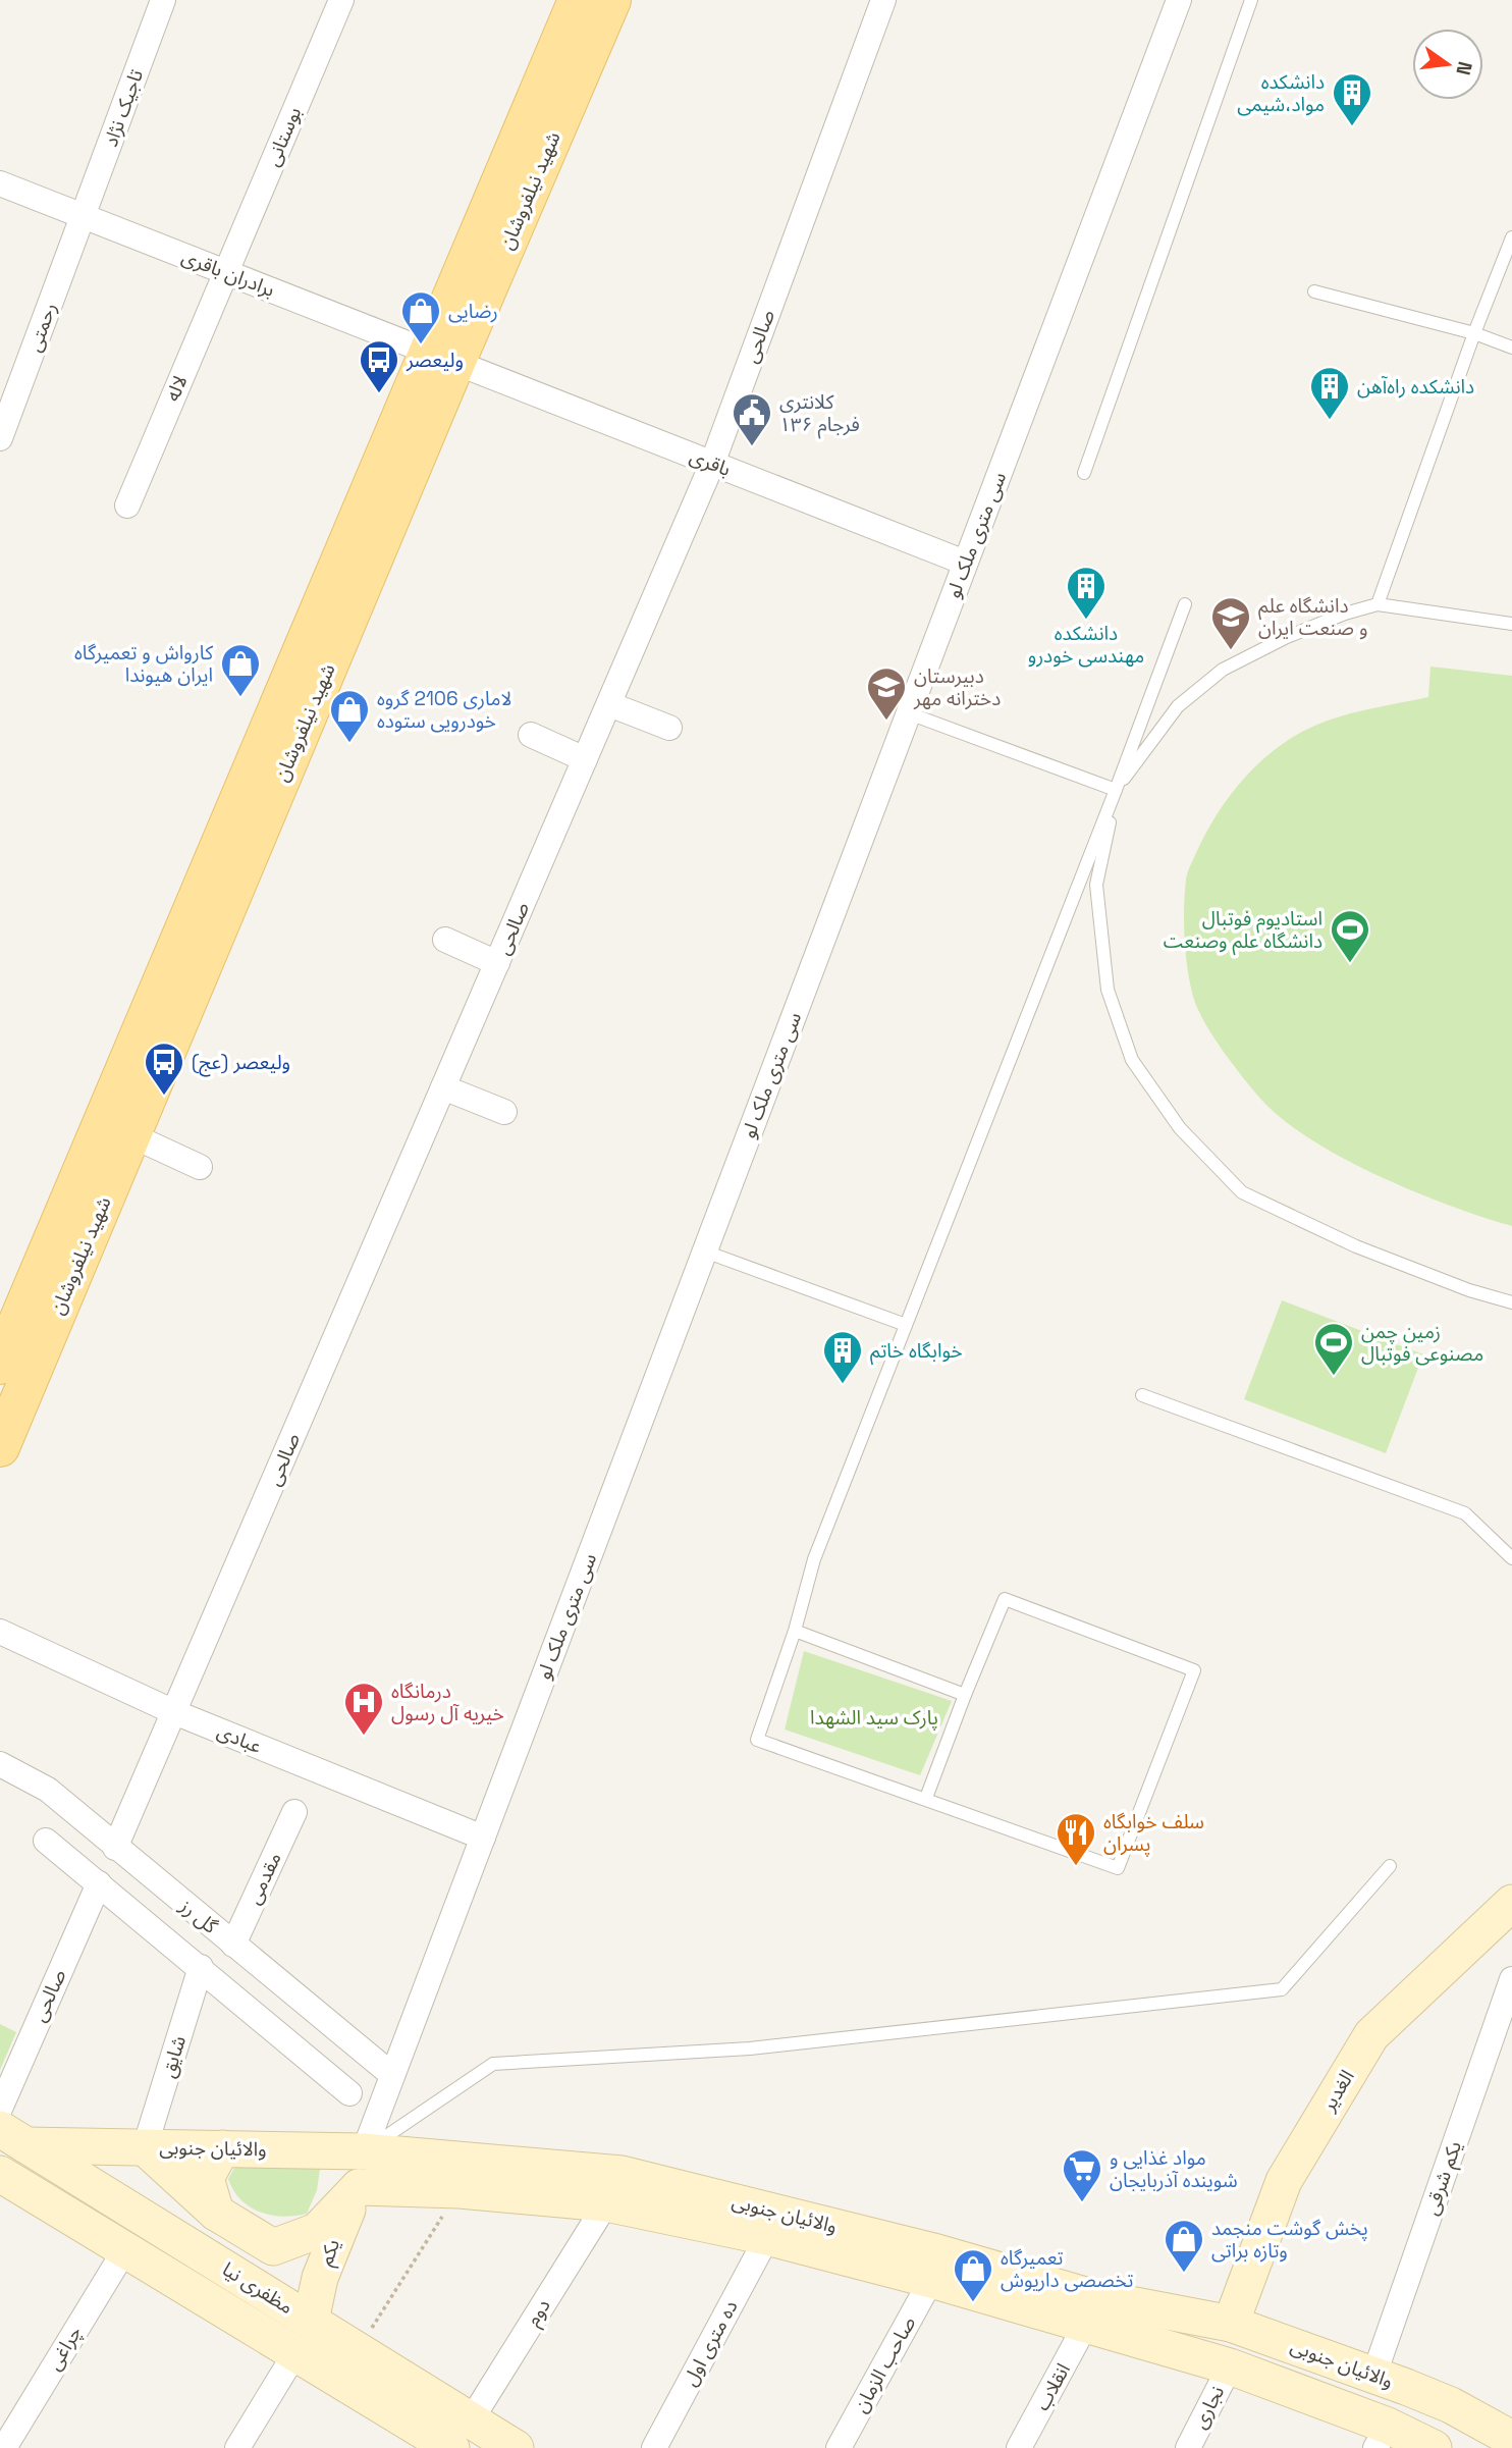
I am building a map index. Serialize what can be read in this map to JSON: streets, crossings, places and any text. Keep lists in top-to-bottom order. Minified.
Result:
{"streets":{"main road":["شهید نیلفروشان","الغدیر","والائیان جنوبی","یکم","مظفری نیا"],"street":["تاجیک نژاد","بوستانی","برادران باقری","رحمتی","صالحی","لاله","باقری","سی متری ملک لو","عبادی","مقدمی","گل رز","شایق","یکم شرقی","دوم","ده متری اول","چراغی","صاحب الزمان","انقلاب","نجاری"]},"crossings":[["تاجیک نژاد","برادران باقری"],["تاجیک نژاد","رحمتی"],["بوستانی","برادران باقری"],["بوستانی","لاله"],["شهید نیلفروشان","برادران باقری"],["شهید نیلفروشان","باقری"],["برادران باقری","رحمتی"],["برادران باقری","لاله"],["برادران باقری","باقری"],["صالحی","باقری"],["صالحی","عبادی"],["صالحی","گل رز"],["باقری","سی متری ملک لو"],["سی متری ملک لو","عبادی"],["سی متری ملک لو","گل رز"],["سی متری ملک لو","والائیان جنوبی"],["مقدمی","گل رز"],["گل رز","شایق"],["شایق","والائیان جنوبی"],["الغدیر","والائیان جنوبی"],["الغدیر","نجاری"],["والائیان جنوبی","یکم شرقی"],["والائیان جنوبی","یکم"],["والائیان جنوبی","مظفری نیا"],["والائیان جنوبی","دوم"],["والائیان جنوبی","ده متری اول"],["والائیان جنوبی","صاحب الزمان"],["والائیان جنوبی","انقلاب"],["والائیان جنوبی","نجاری"],["یکم","مظفری نیا"],["مظفری نیا","دوم"],["مظفری نیا","چراغی"]],"parks":["پارک سید الشهدا"],"places":{"building":["دانشکده مواد،شیمی","دانشکده راه‌آهن","دانشکده مهندسی خودرو","خوابگاه خاتم"],"shop":["رضایی","کارواش و تعمیرگاه ایران هیوندا","لاماری 2106 گروه خودرویی ستوده","پخش گوشت منجمد وتازه براتی","تعمیرگاه تخصصی داریوش"],"bus stop":["ولیعصر","ولیعصر (عج)"],"public building":["کلانتری ۱۳۶ فرجام"],"school or university":["دانشگاه علم و صنعت ایران","دبیرستان دخترانه مهر"],"sports":["استادیوم فوتبال دانشگاه علم وصنعت","زمین چمن مصنوعی فوتبال"],"hospital":["درمانگاه خیریه آل رسول"],"restaurant":["سلف خوابگاه پسران"],"supermarket":["مواد غذایی و شوینده آذربایجان"]},"north":"right"}
